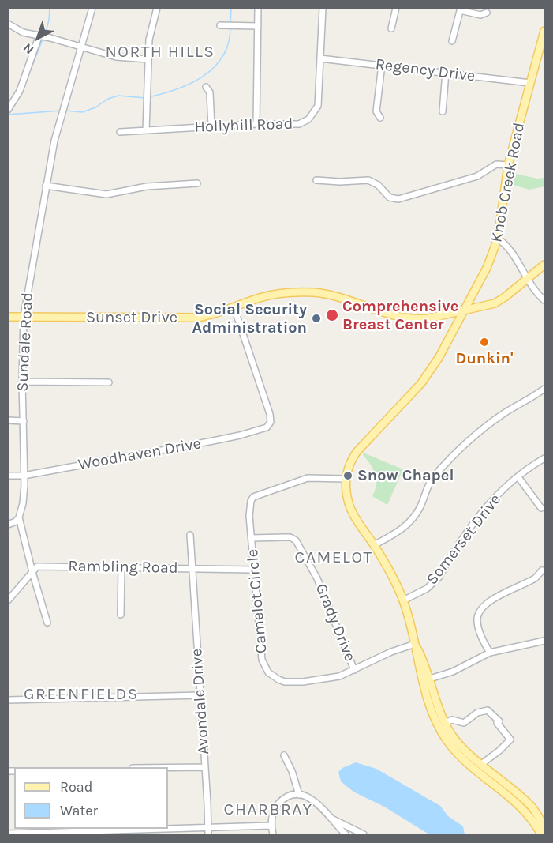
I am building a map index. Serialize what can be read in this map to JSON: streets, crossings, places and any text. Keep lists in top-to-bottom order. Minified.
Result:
{"streets":{"main road":["Knob Creek Road","Sunset Drive"],"street":["Regency Drive","Hollyhill Road","Sundale Road","Woodhaven Drive","Somerset Drive","Rambling Road","Camelot Circle","Grady Drive","Avondale Drive"]},"crossings":[["Regency Drive","Hollyhill Road"],["Regency Drive","Knob Creek Road"],["Knob Creek Road","Sunset Drive"],["Knob Creek Road","Somerset Drive"],["Knob Creek Road","Camelot Circle"],["Sunset Drive","Sundale Road"],["Sunset Drive","Woodhaven Drive"],["Sundale Road","Woodhaven Drive"],["Sundale Road","Rambling Road"],["Rambling Road","Camelot Circle"],["Rambling Road","Avondale Drive"],["Camelot Circle","Grady Drive"]],"districts":["NORTH HILLS","CAMELOT","GREENFIELDS","CHARBRAY"],"places":["Comprehensive Breast Center","Social Security Administration","Dunkin'","Snow Chapel"],"legend":["Road","Water"],"north":"bottom left"}
